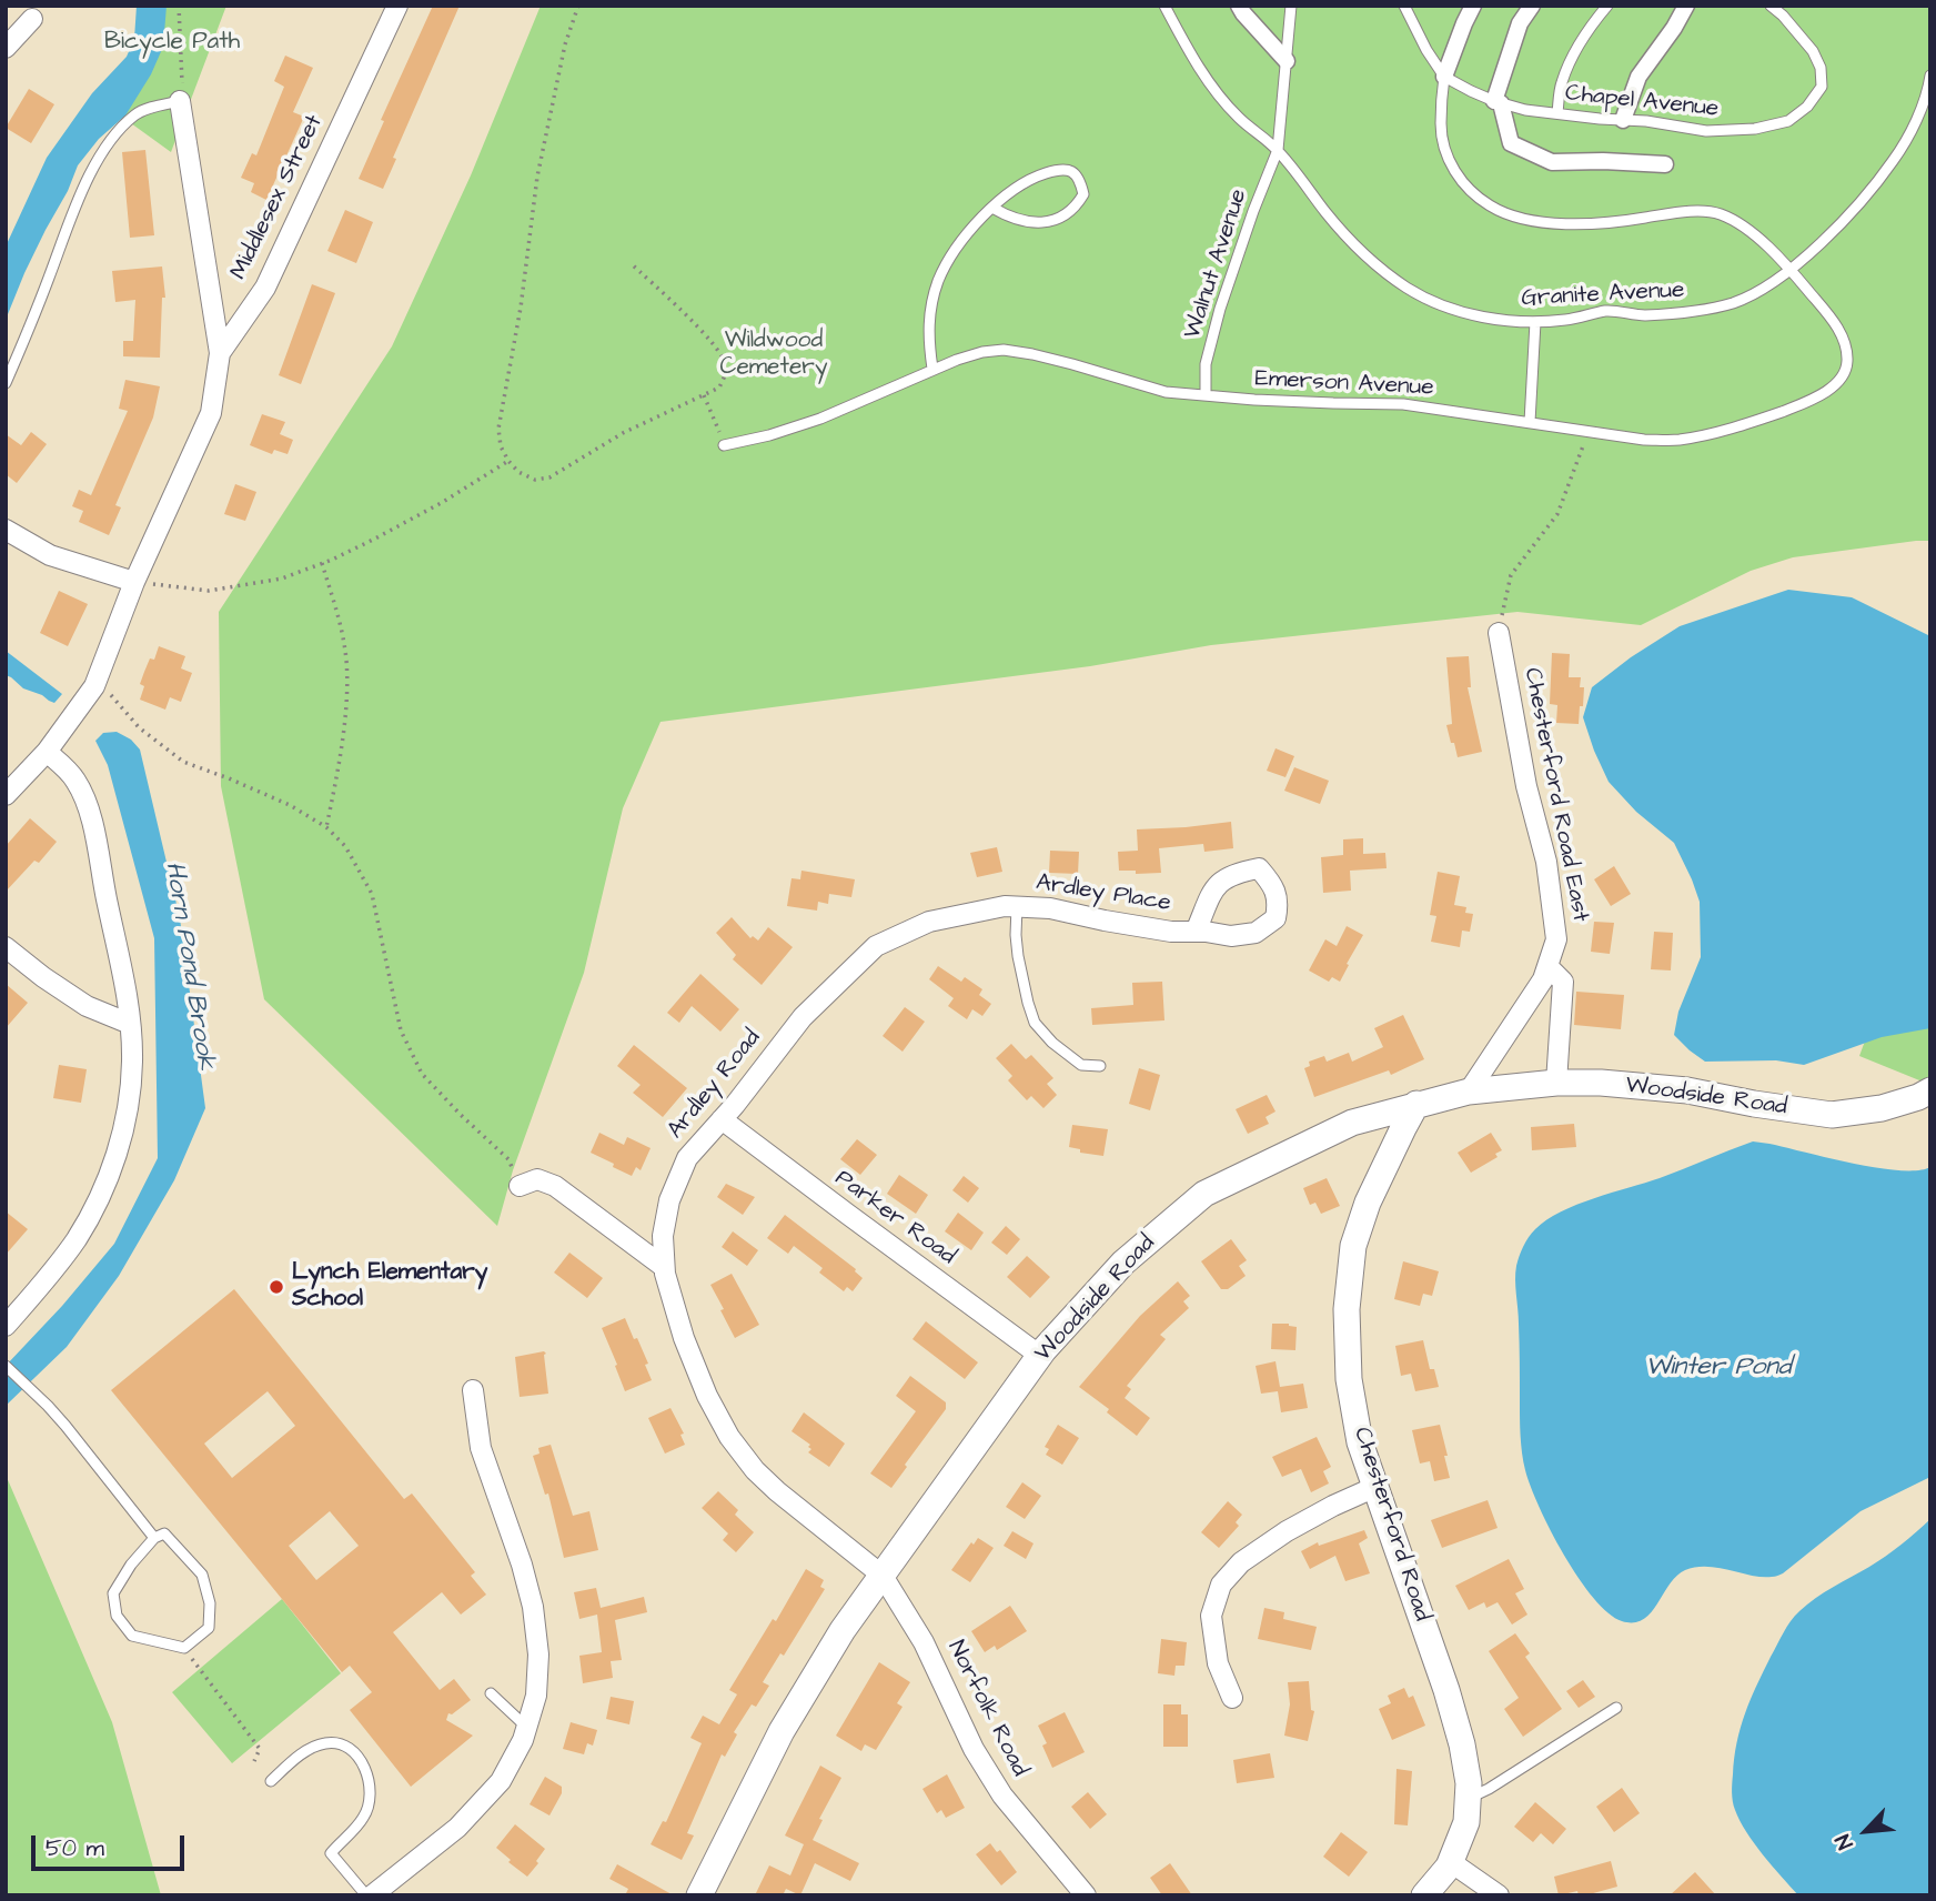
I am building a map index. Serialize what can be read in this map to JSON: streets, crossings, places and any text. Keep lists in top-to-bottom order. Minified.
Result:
{"streets":{"street":["Middlesex Street","Chesterford Road East","Ardley Place","Ardley Road","Woodside Road","Parker Road","Chesterford Road","Norfolk Road"],"lane":["Chapel Avenue","Walnut Avenue","Granite Avenue","Emerson Avenue"]},"crossings":[["Chapel Avenue","Emerson Avenue"],["Walnut Avenue","Granite Avenue"],["Walnut Avenue","Emerson Avenue"],["Granite Avenue","Emerson Avenue"],["Chesterford Road East","Woodside Road"],["Ardley Place","Ardley Road"],["Ardley Road","Woodside Road"],["Ardley Road","Parker Road"],["Ardley Road","Norfolk Road"],["Woodside Road","Parker Road"],["Woodside Road","Chesterford Road"],["Woodside Road","Norfolk Road"]],"water":["Horn Pond Brook","Winter Pond"],"parks":["Bicycle Path","Wildwood Cemetery"],"places":["Lynch Elementary School"],"scale_bar":"50 m","north":"bottom left"}
